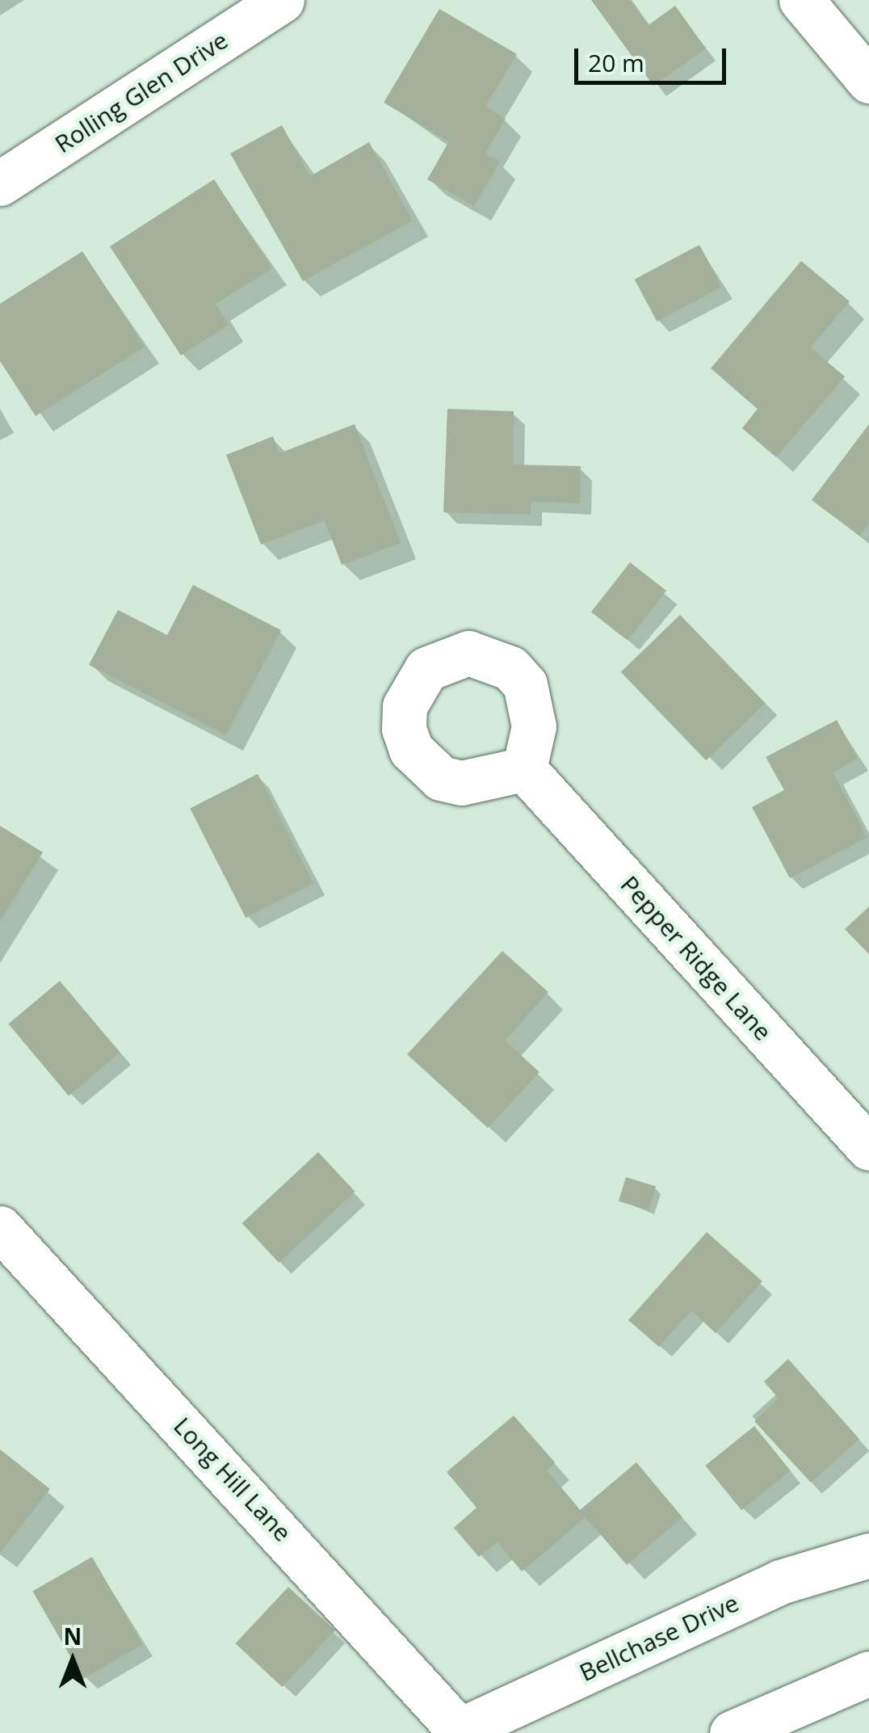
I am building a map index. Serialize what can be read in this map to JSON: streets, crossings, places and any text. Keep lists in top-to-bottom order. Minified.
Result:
{"streets":{"street":["Rolling Glen Drive","Pepper Ridge Lane","Long Hill Lane","Bellchase Drive"]},"crossings":[["Long Hill Lane","Bellchase Drive"]],"scale_bar":"20 m","north":"top"}
